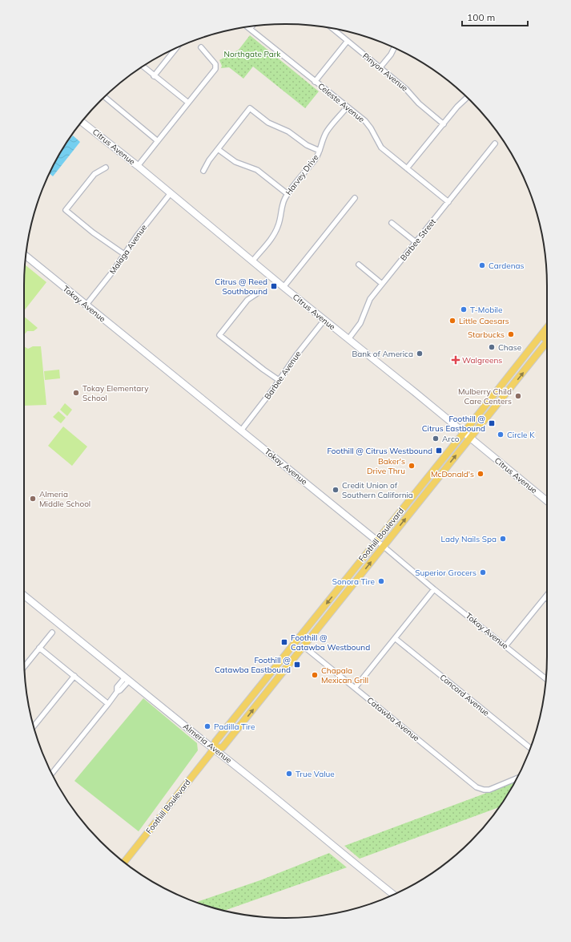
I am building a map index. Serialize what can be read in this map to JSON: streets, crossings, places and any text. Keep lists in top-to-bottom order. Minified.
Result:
{"streets":{"main road":["Foothill Boulevard"],"street":["Pinyon Avenue","Celeste Avenue","Citrus Avenue","Harvey Drive","Barbee Street","Malaga Avenue","Tokay Avenue","Barbee Avenue","Concord Avenue","Catawba Avenue","Almeria Avenue"]},"crossings":[["Celeste Avenue","Harvey Drive"],["Celeste Avenue","Barbee Street"],["Citrus Avenue","Harvey Drive"],["Citrus Avenue","Barbee Street"],["Citrus Avenue","Malaga Avenue"],["Citrus Avenue","Barbee Avenue"],["Citrus Avenue","Foothill Boulevard"],["Malaga Avenue","Tokay Avenue"],["Tokay Avenue","Barbee Avenue"],["Tokay Avenue","Foothill Boulevard"],["Foothill Boulevard","Catawba Avenue"],["Foothill Boulevard","Almeria Avenue"]],"parks":["Northgate Park"],"places":{"other":["Cardenas","T-Mobile","Little Caesars","Starbucks","Chase","Bank of America","Tokay Elementary School","Mulberry Child Care Centers","Circle K","Arco","Baker's Drive Thru","McDonald's","Credit Union of Southern California","Almeria Middle School","Lady Nails Spa","Superior Grocers","Sonora Tire","Chapala Mexican Grill","Padilla Tire","True Value"],"transit":["Citrus @ Reed Southbound","Foothill @ Citrus Eastbound","Foothill @ Citrus Westbound","Foothill @ Catawba Westbound","Foothill @ Catawba Eastbound"],"health":["Walgreens"]},"scale_bar":"100 m"}
